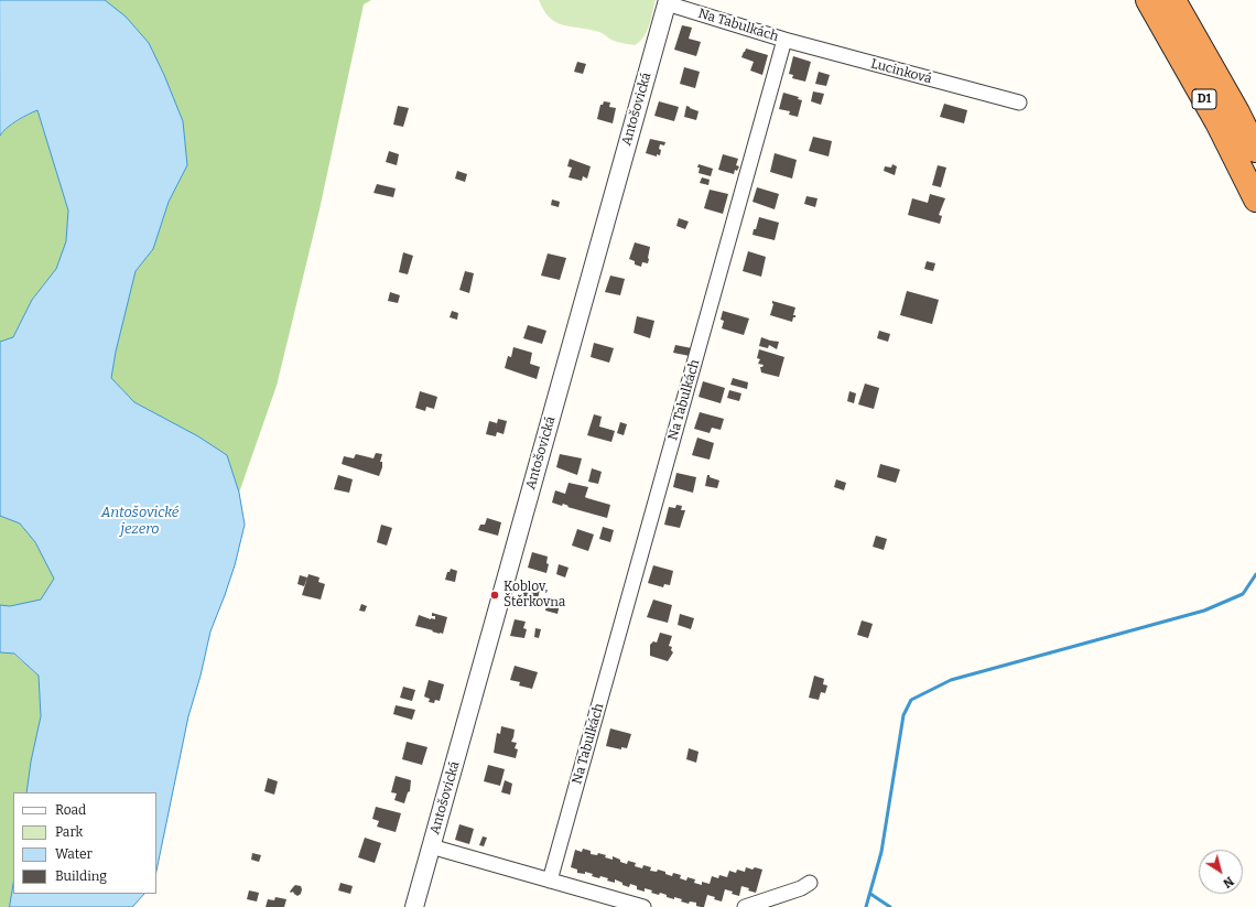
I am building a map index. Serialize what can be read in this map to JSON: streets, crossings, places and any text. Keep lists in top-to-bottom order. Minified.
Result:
{"streets":{"highway":["D1"],"street":["Na Tabulkách","Lucinková","Antošovická"]},"crossings":[["Na Tabulkách","Lucinková"],["Na Tabulkách","Antošovická"]],"water":["Antošovické jezero"],"places":["Koblov, Štěrkovna"],"legend":["Road","Park","Water","Building"],"north":"bottom right"}
